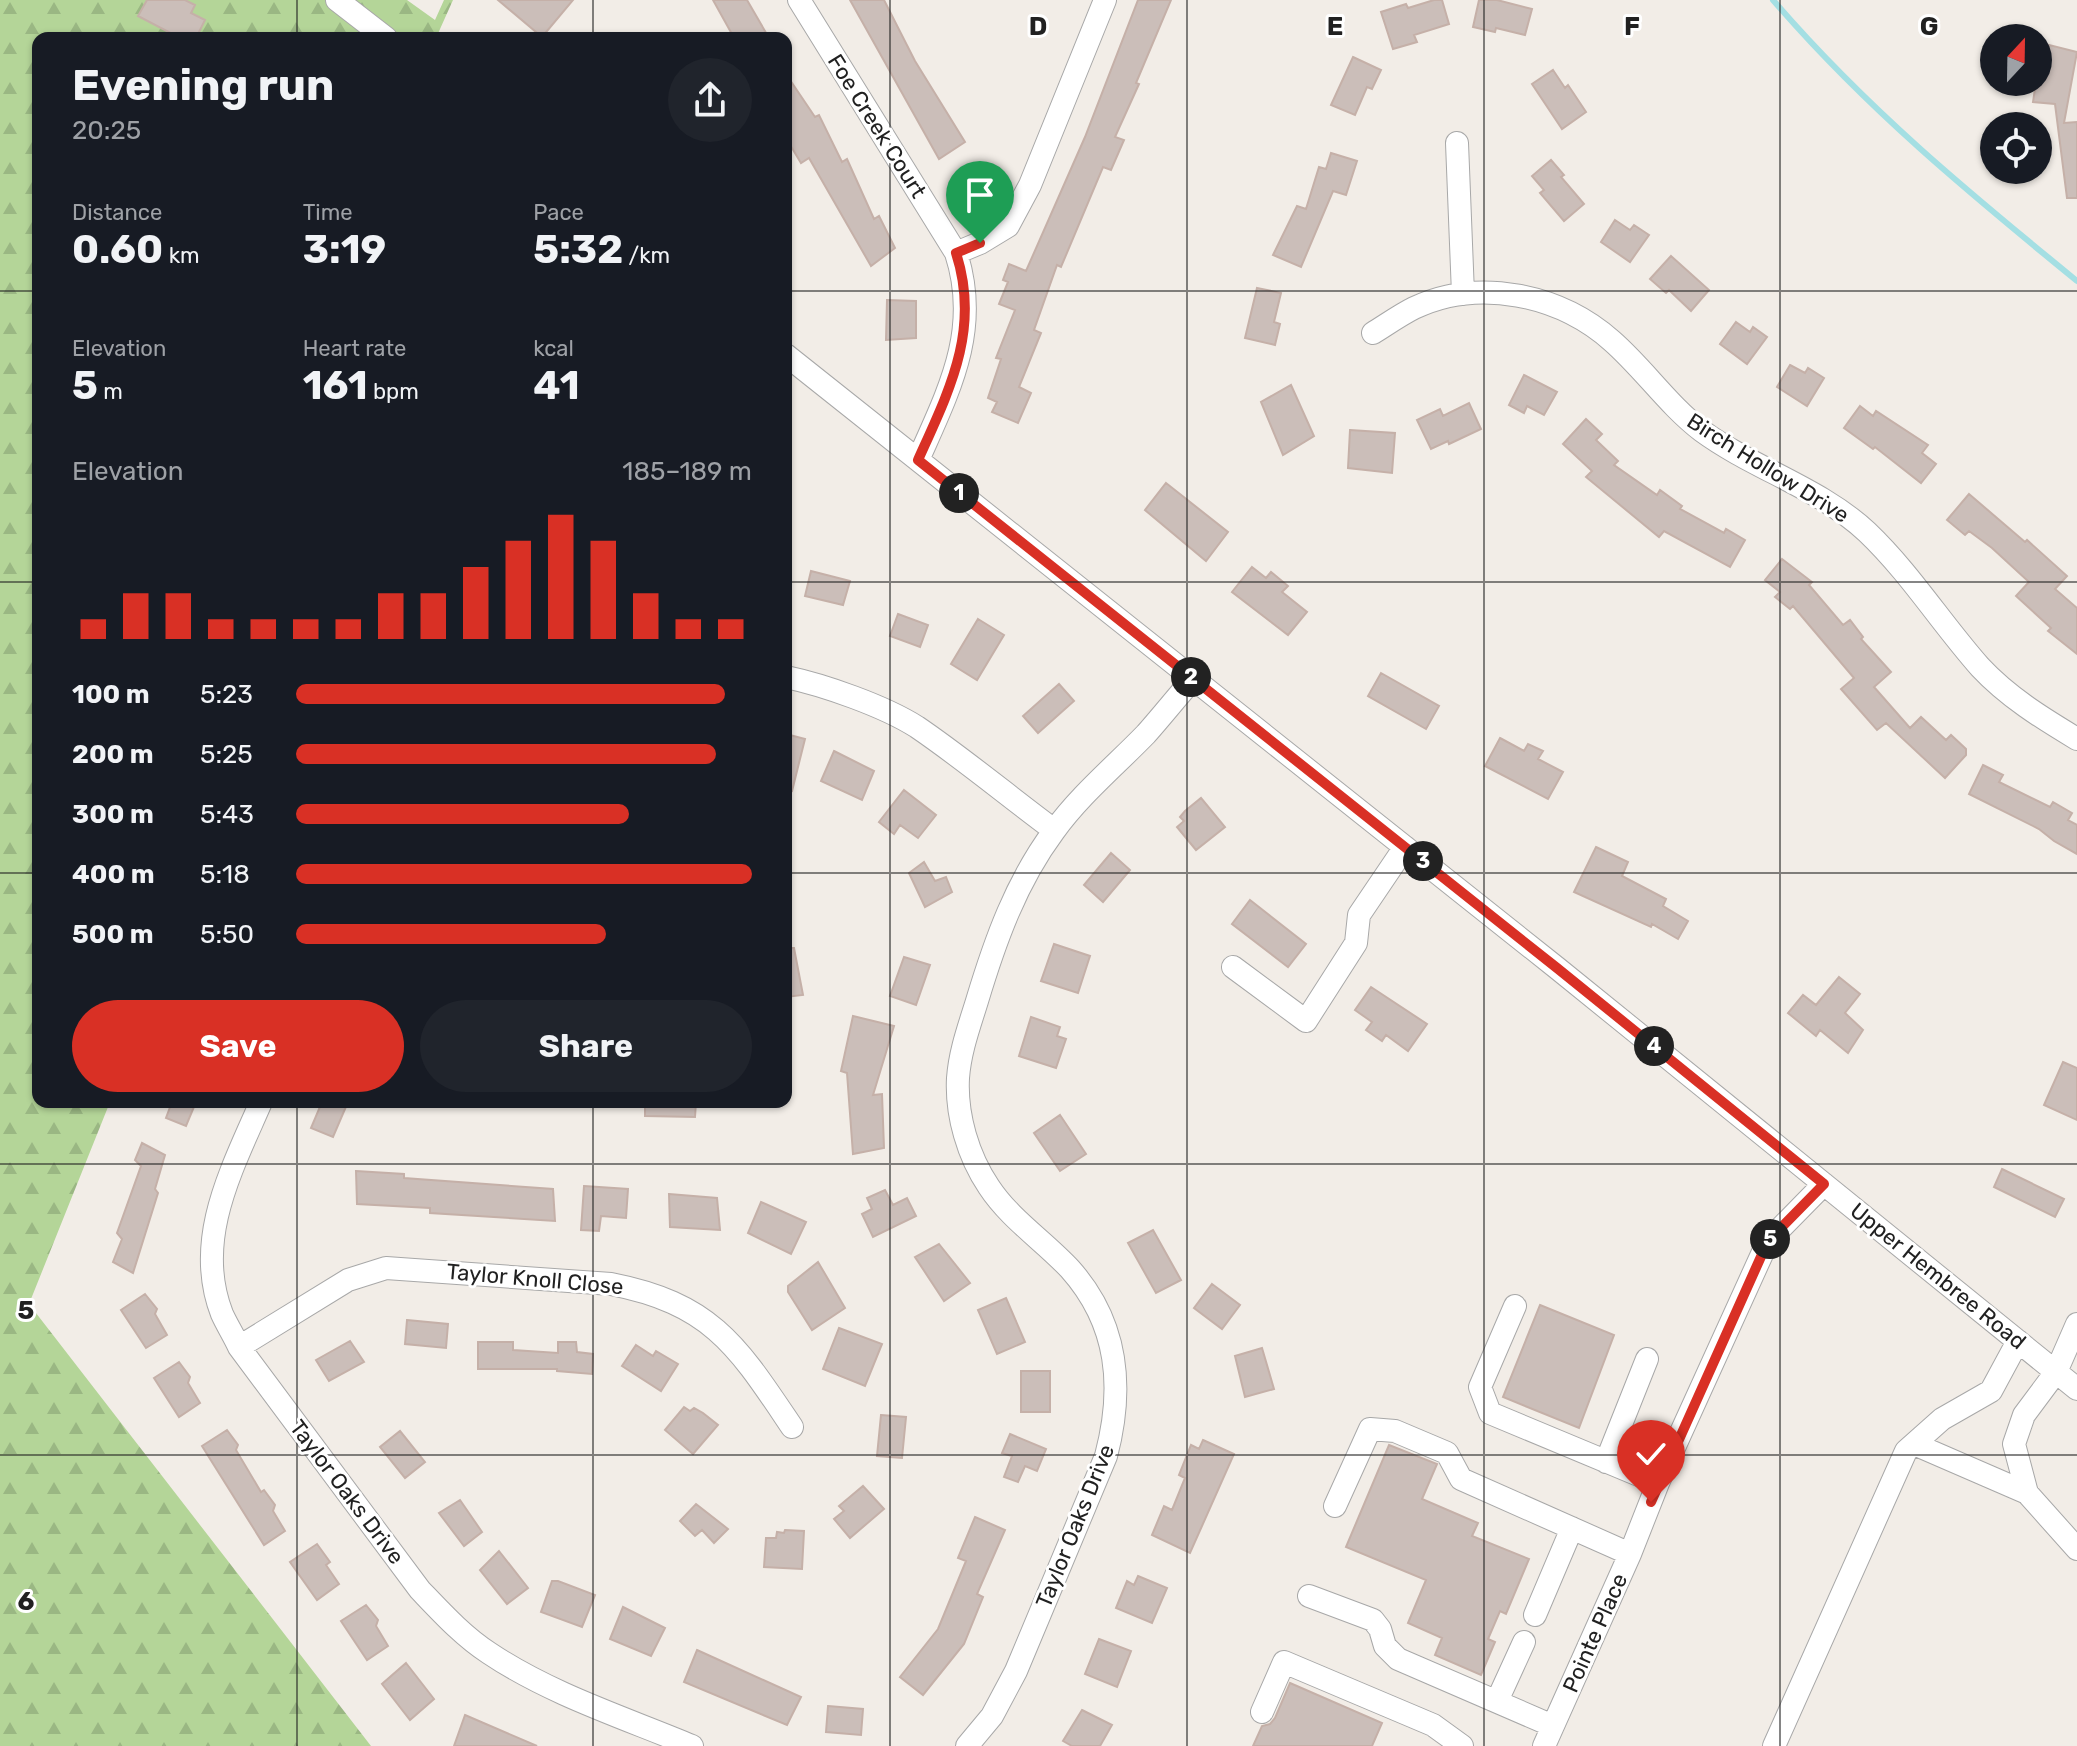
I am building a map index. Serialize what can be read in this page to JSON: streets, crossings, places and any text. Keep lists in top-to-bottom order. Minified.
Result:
{"streets":{"street":["Foe Creek Court","Birch Hollow Drive","Upper Hembree Road","Taylor Knoll Close","Taylor Oaks Drive","Pointe Place"]},"crossings":[["Foe Creek Court","Upper Hembree Road"],["Upper Hembree Road","Taylor Oaks Drive"],["Upper Hembree Road","Pointe Place"],["Taylor Knoll Close","Taylor Oaks Drive"]],"north":"top","page":{"heading":["Evening run","20:25"],"stats":[["Distance","0.60 km"],["Time","3:19"],["Pace","5:32 /km"],["Elevation","5 m"],["Heart rate","161 bpm"],["kcal","41"]],"chart":["Elevation","185–189 m"],"pins":["1","2","3","4","5"],"list":[{"name":"100 m","note":"5:23"},{"name":"200 m","note":"5:25"},{"name":"300 m","note":"5:43"},{"name":"400 m","note":"5:18"},{"name":"500 m","note":"5:50"}],"buttons":["Save","Share"]},"grid":{"columns":["D","E","F","G"],"rows":["5","6"]}}
